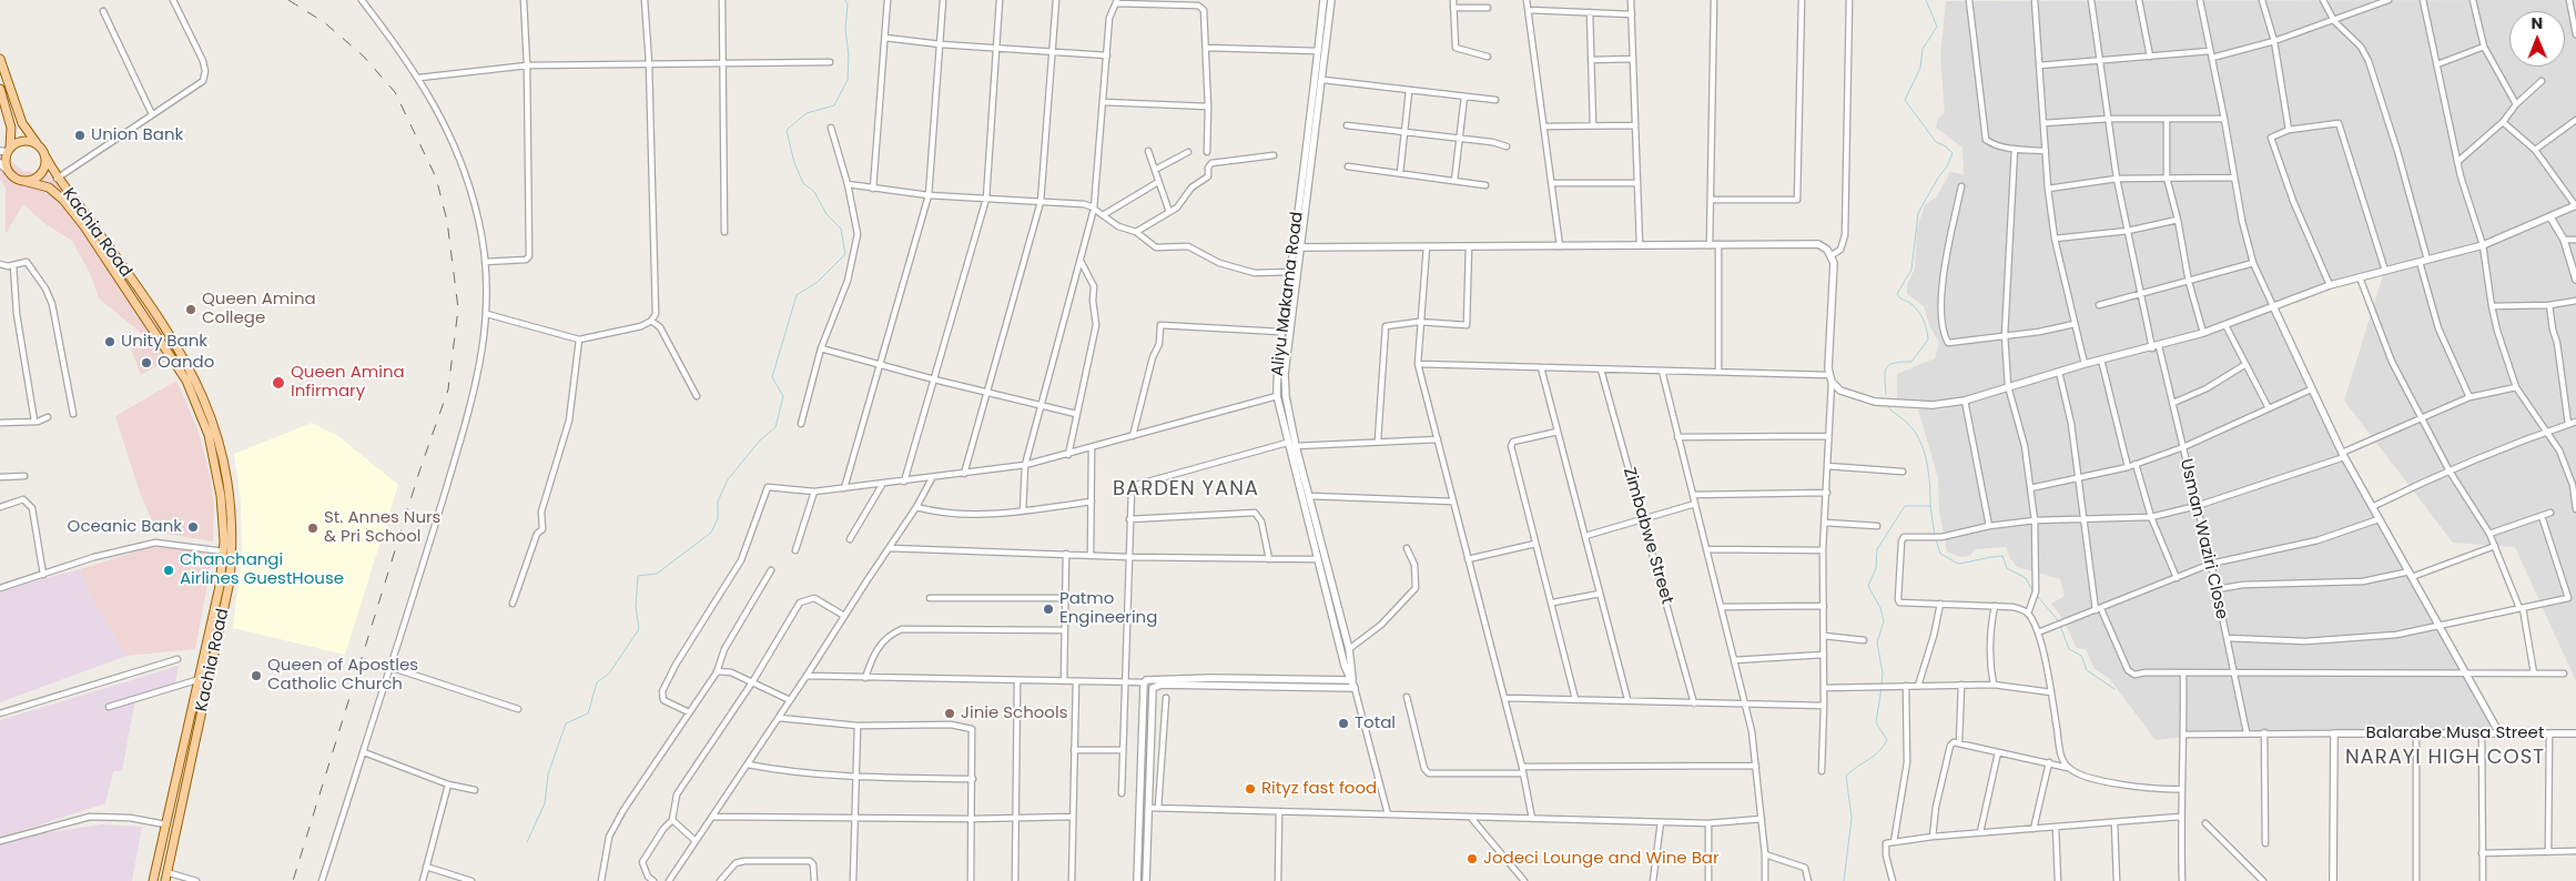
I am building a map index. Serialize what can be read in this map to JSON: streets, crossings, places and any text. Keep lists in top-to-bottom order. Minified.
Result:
{"streets":{"main road":["Kachia Road"],"street":["Aliyu Makama Road","Zimbabwe Street","Usman Waziri Close","Balarabe Musa Street"]},"districts":["BARDEN YANA","NARAYI HIGH COST"],"places":["Union Bank","Queen Amina College","Unity Bank","Oando","Queen Amina Infirmary","Oceanic Bank","St. Annes Nurs & Pri School","Chanchangi Airlines GuestHouse","Patmo Engineering","Queen of Apostles Catholic Church","Jinie Schools","Total","Rityz fast food","Jodeci Lounge and Wine Bar"],"north":"top"}
